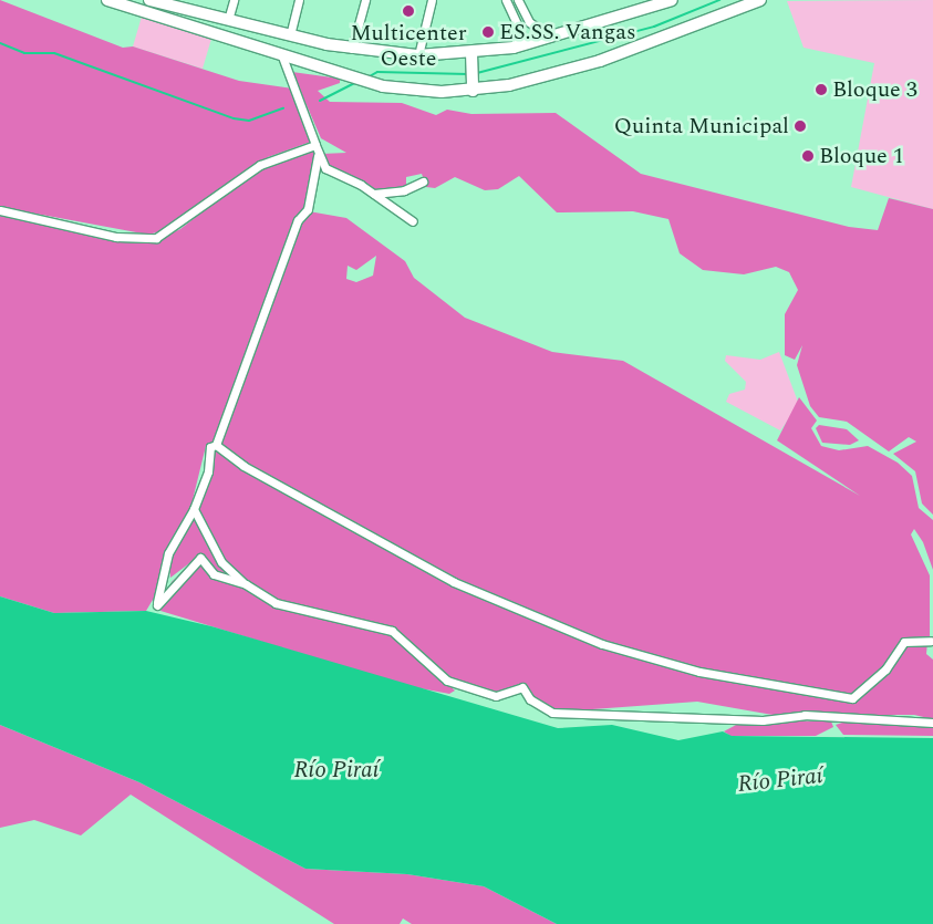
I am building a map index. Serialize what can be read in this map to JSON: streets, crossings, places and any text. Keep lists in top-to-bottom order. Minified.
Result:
{"water":["Río Piraí"],"places":["Multicenter Oeste","ES.SS. Vangas","Bloque 3","Quinta Municipal","Bloque 1"]}
